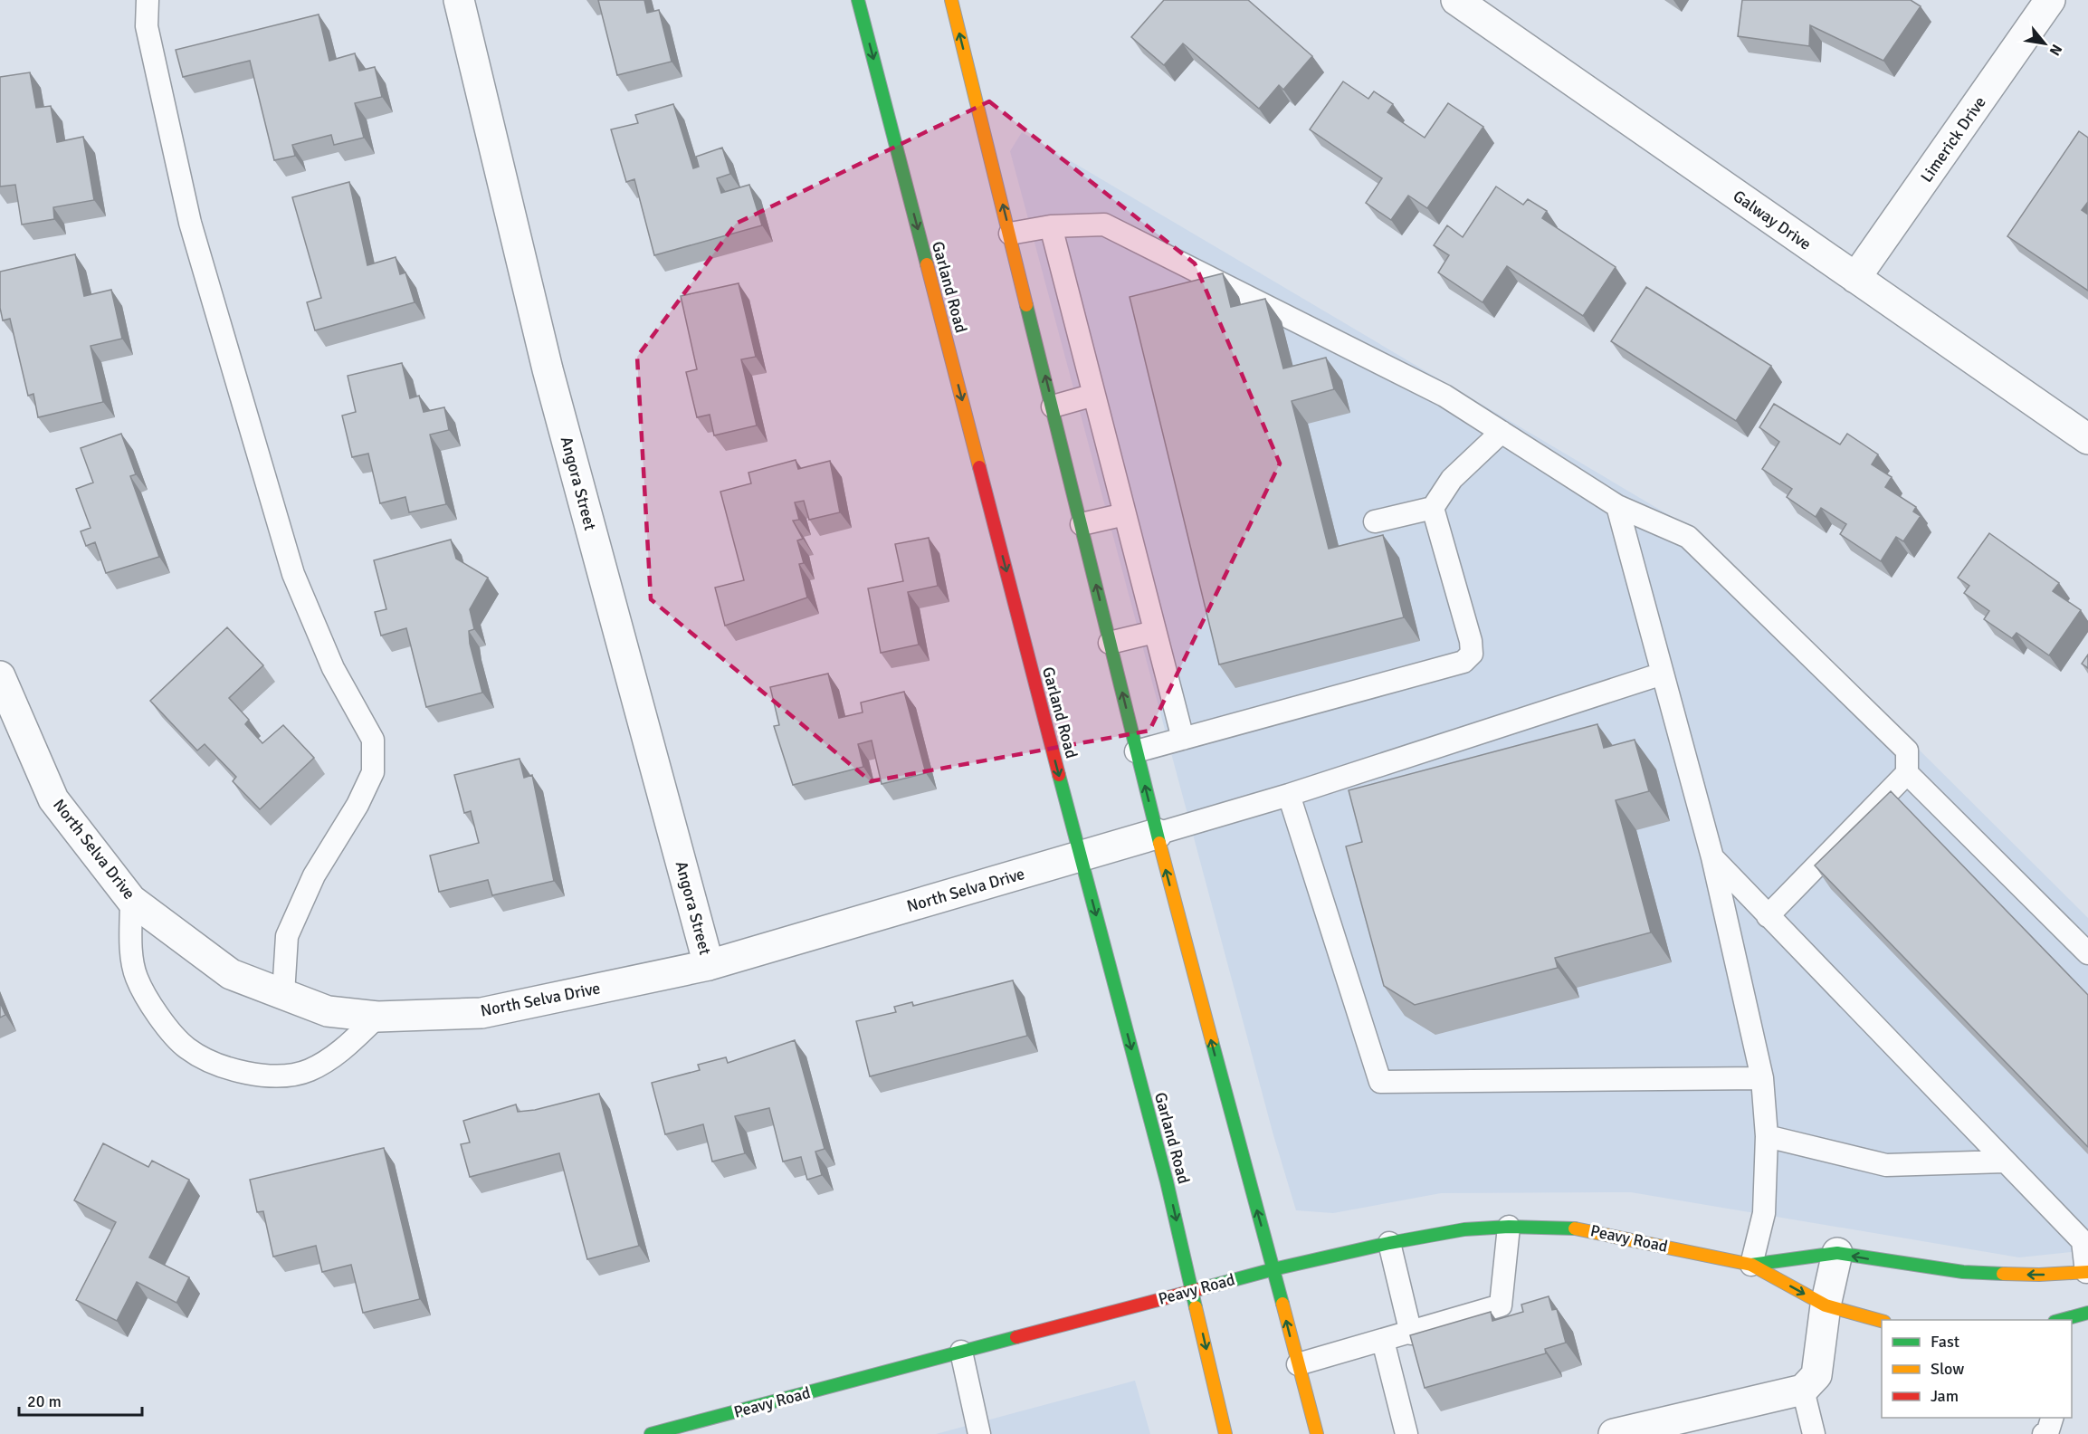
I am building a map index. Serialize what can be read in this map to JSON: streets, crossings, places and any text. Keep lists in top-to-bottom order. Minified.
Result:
{"streets":{"main road":["Garland Road","Peavy Road"],"street":["Limerick Drive","Galway Drive","Angora Street","North Selva Drive"]},"crossings":[["Limerick Drive","Galway Drive"],["Garland Road","North Selva Drive"],["Garland Road","Peavy Road"],["Angora Street","North Selva Drive"]],"legend":["Fast","Slow","Jam"],"scale_bar":"20 m","north":"bottom right"}
